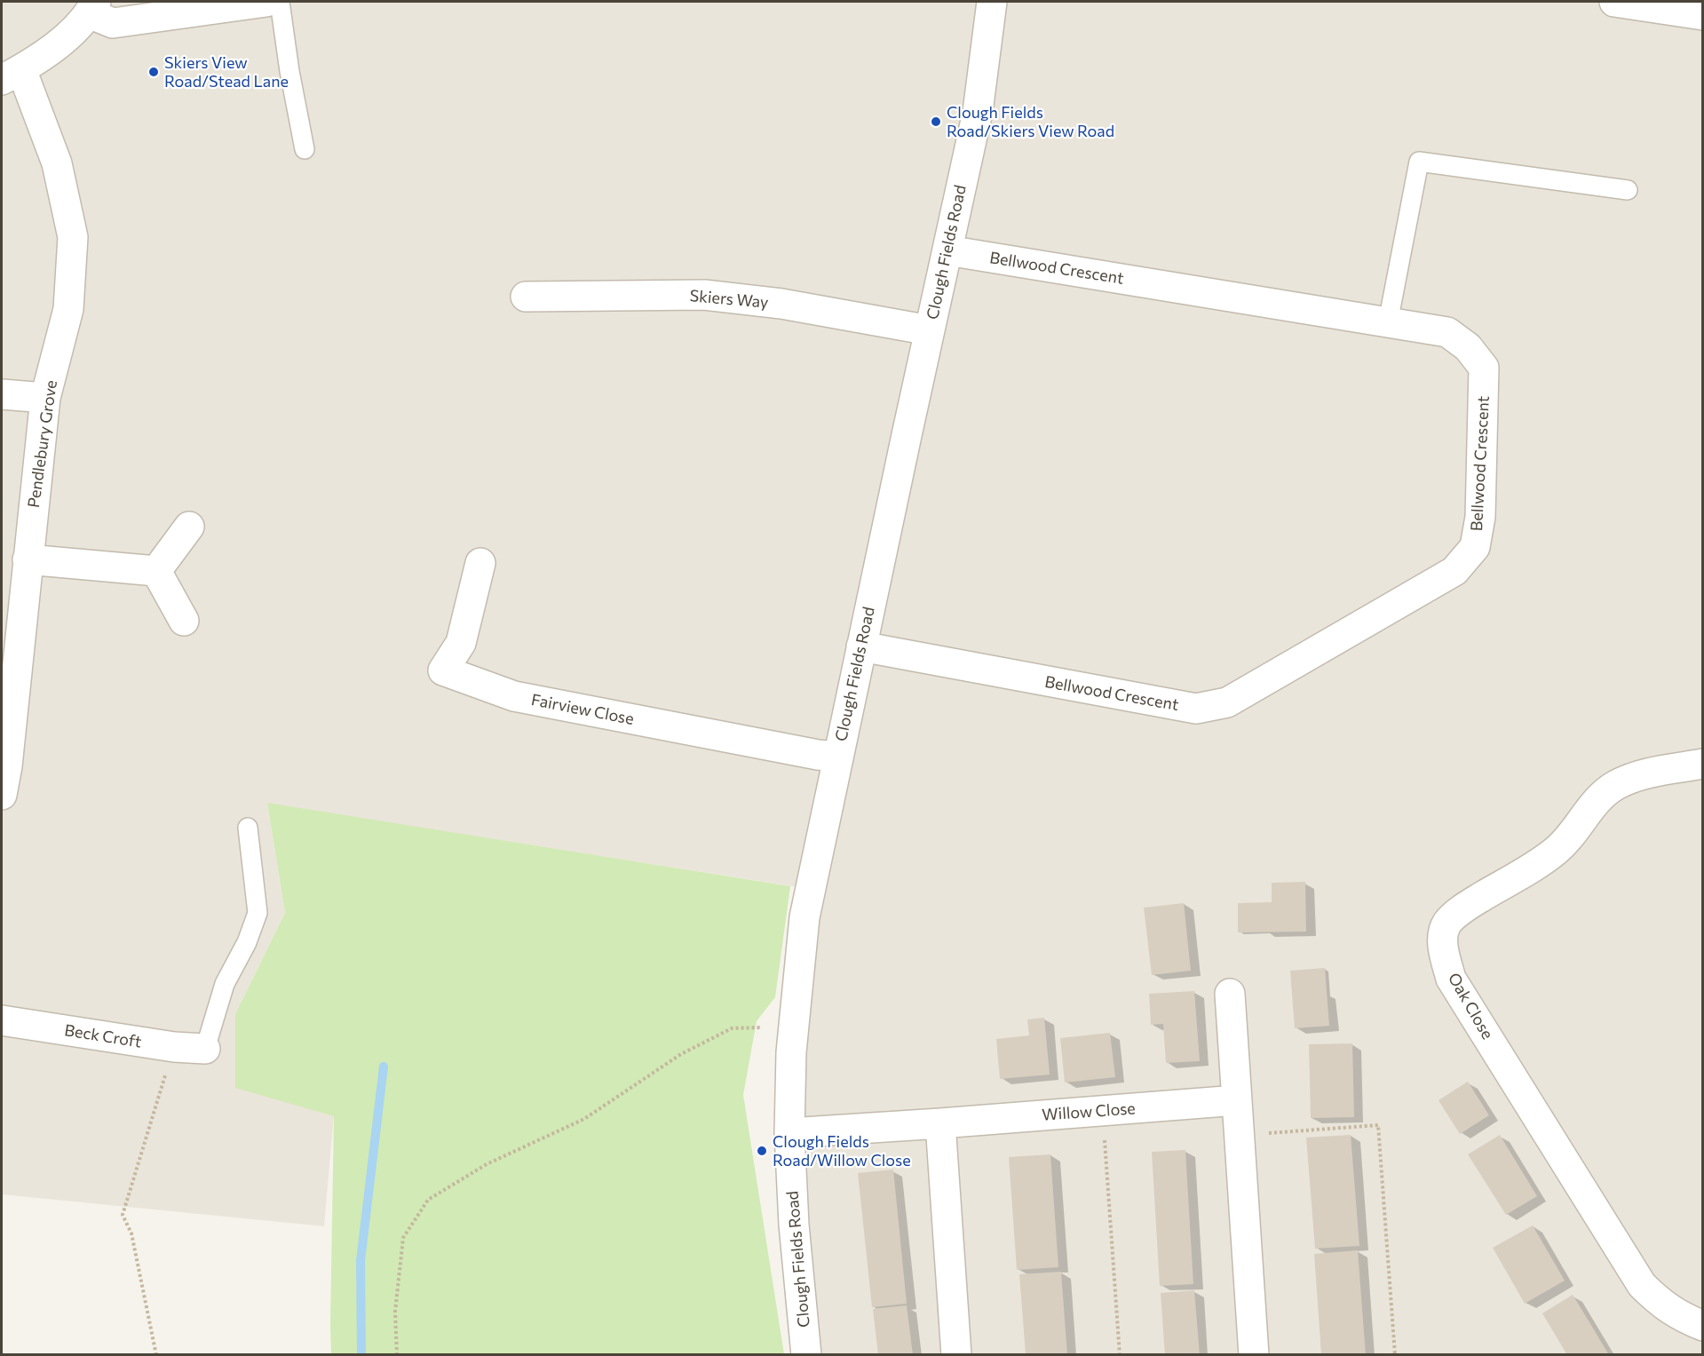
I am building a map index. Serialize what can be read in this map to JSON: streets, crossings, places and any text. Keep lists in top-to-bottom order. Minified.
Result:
{"streets":{"street":["Clough Fields Road","Bellwood Crescent","Skiers Way","Pendlebury Grove","Fairview Close","Oak Close","Beck Croft","Willow Close"]},"crossings":[["Clough Fields Road","Bellwood Crescent"],["Clough Fields Road","Skiers Way"],["Clough Fields Road","Fairview Close"],["Clough Fields Road","Willow Close"]],"places":["Skiers View Road/Stead Lane","Clough Fields Road/Skiers View Road","Clough Fields Road/Willow Close"]}
